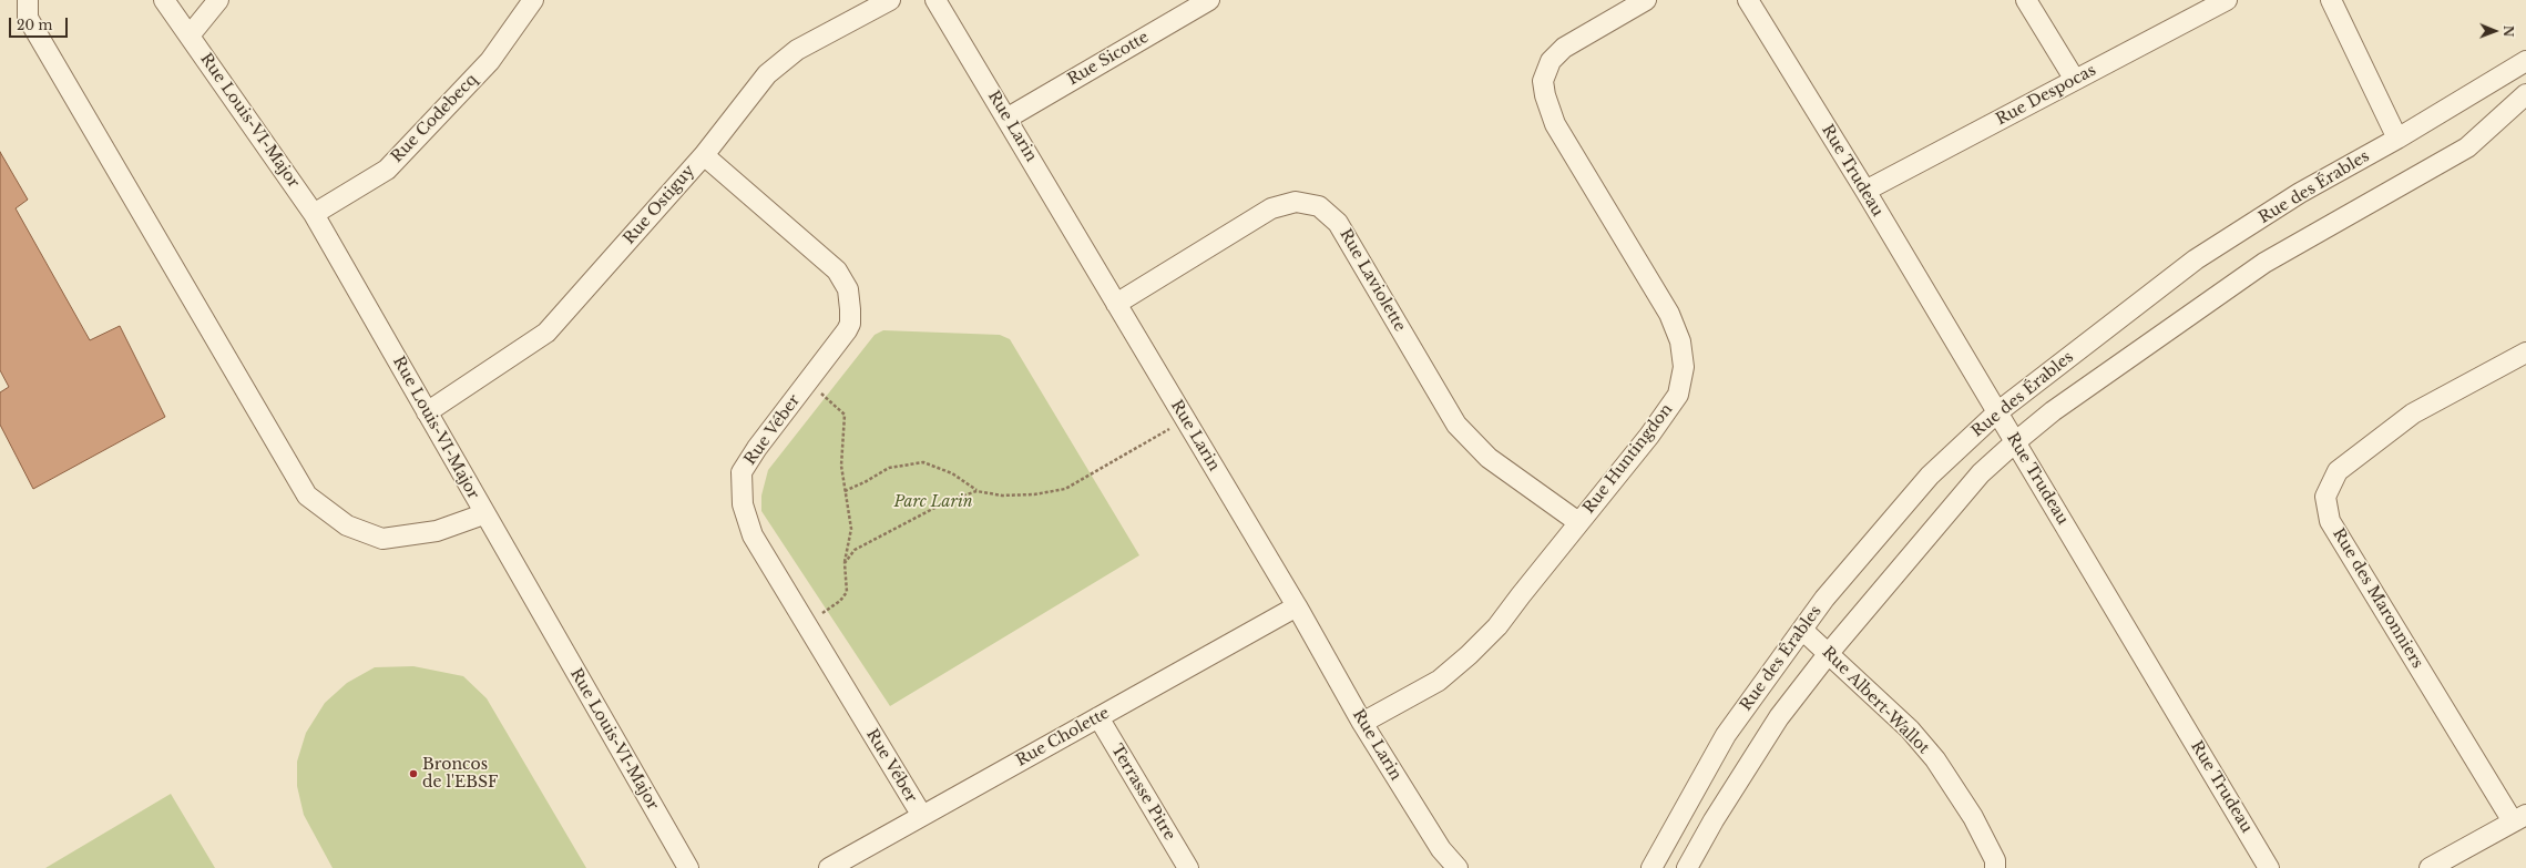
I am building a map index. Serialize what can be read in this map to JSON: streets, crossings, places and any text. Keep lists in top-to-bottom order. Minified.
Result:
{"streets":{"street":["Rue Sicotte","Rue Despocas","Rue Codebecq","Rue Louis-VI-Major","Rue Larin","Rue Trudeau","Rue des Érables","Rue Ostiguy","Rue Laviolette","Rue Véber","Rue Huntingdon","Rue des Maronniers","Rue Albert-Wallot","Rue Cholette","Terrasse Pitre"]},"crossings":[["Rue Sicotte","Rue Larin"],["Rue Despocas","Rue Trudeau"],["Rue Codebecq","Rue Louis-VI-Major"],["Rue Louis-VI-Major","Rue Ostiguy"],["Rue Larin","Rue Laviolette"],["Rue Larin","Rue Huntingdon"],["Rue Larin","Rue Cholette"],["Rue Trudeau","Rue des Érables"],["Rue des Érables","Rue Albert-Wallot"],["Rue Ostiguy","Rue Véber"],["Rue Laviolette","Rue Huntingdon"],["Rue Véber","Rue Cholette"],["Rue Cholette","Terrasse Pitre"]],"parks":["Parc Larin"],"places":["Broncos de l'EBSF"],"scale_bar":"20 m","north":"right"}
